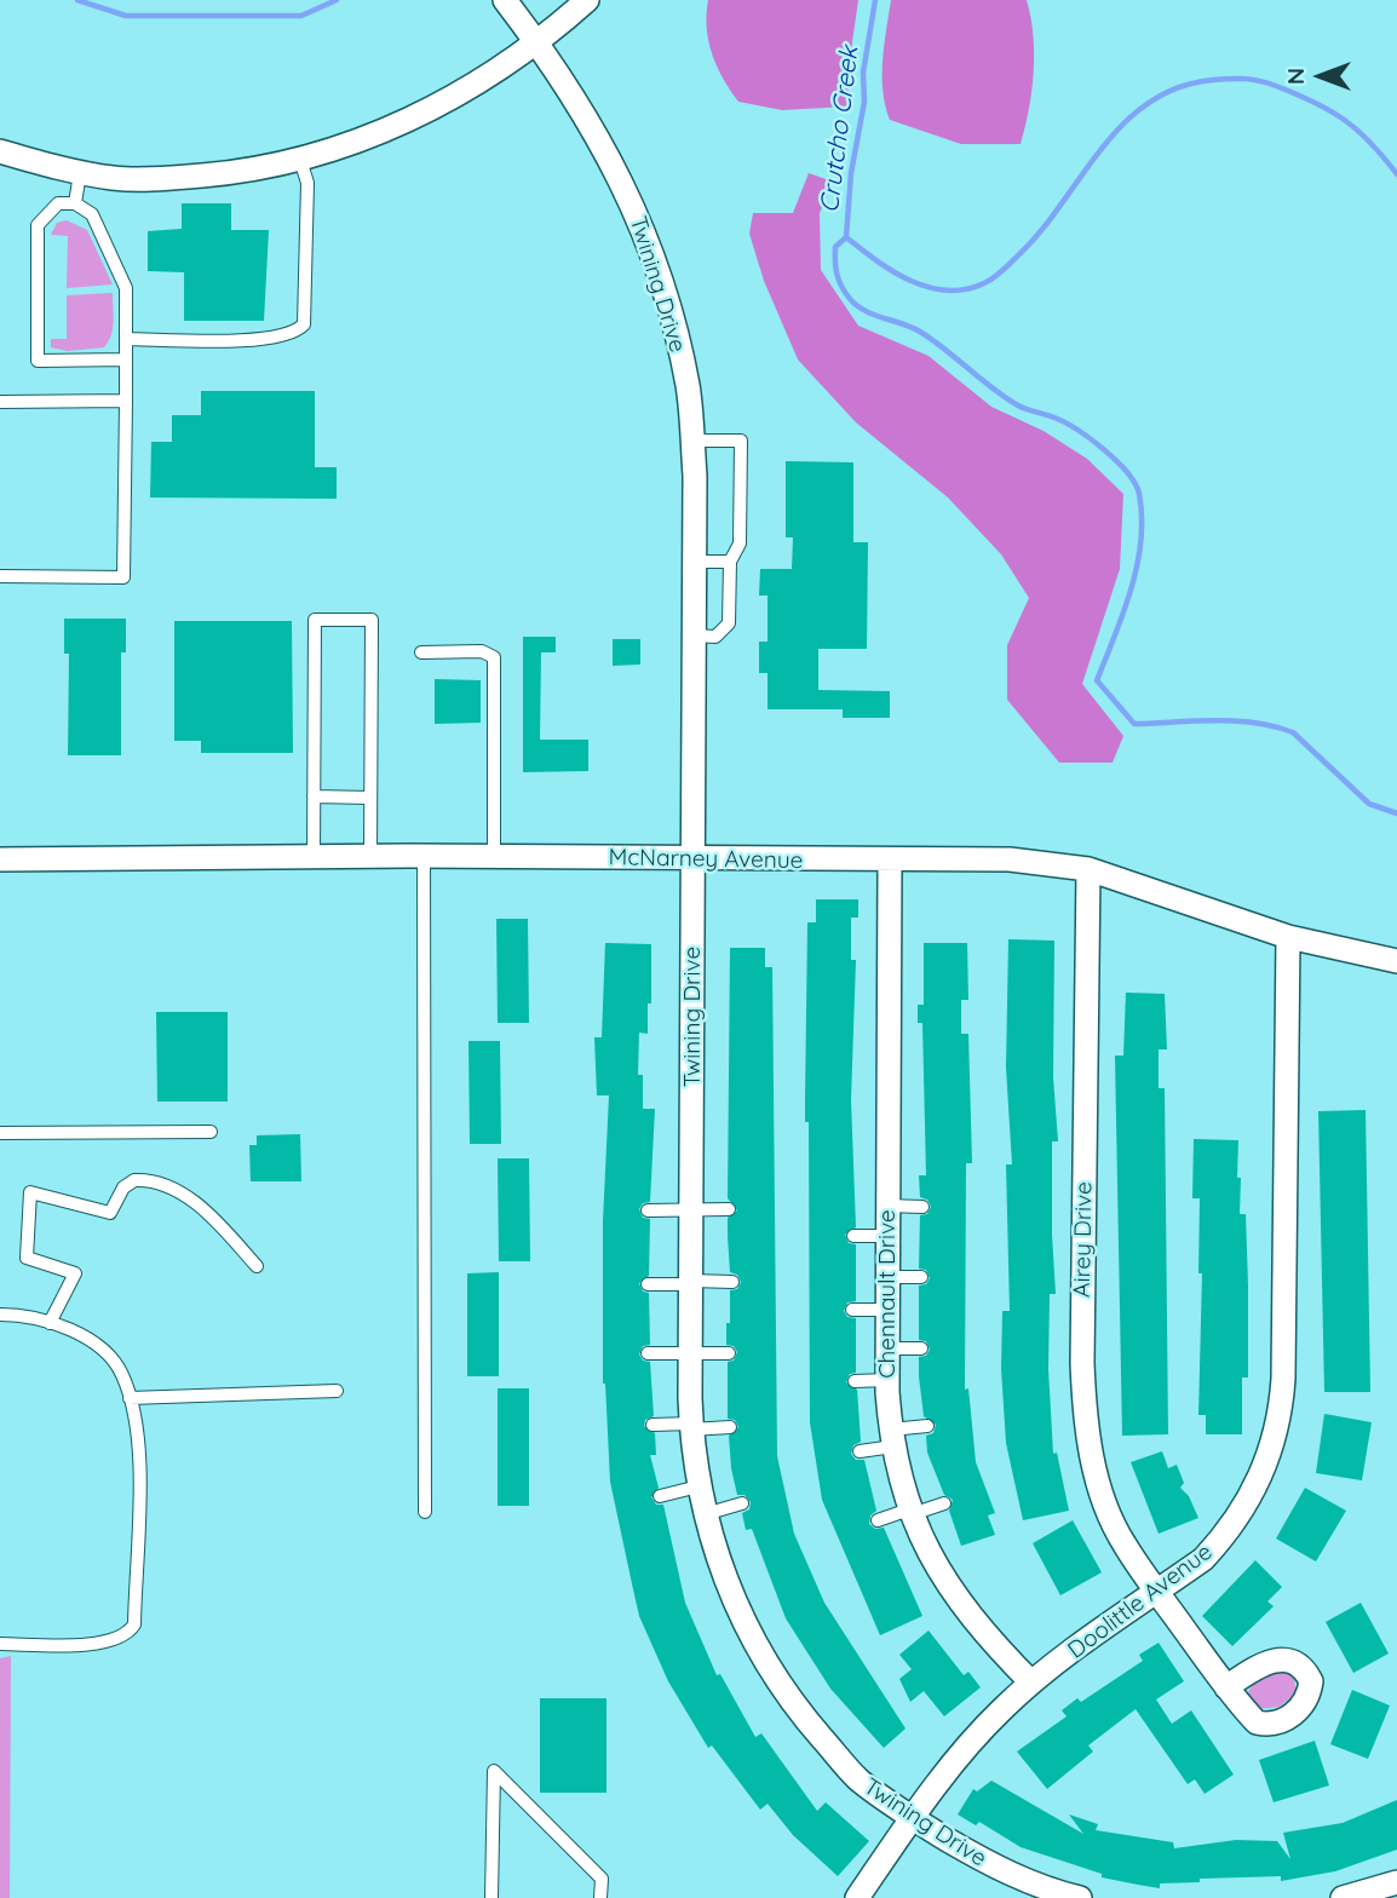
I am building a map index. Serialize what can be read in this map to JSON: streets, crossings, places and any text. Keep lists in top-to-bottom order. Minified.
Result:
{"streets":{"street":["Twining Drive","McNarney Avenue","Airey Drive","Chennault Drive","Doolittle Avenue"]},"crossings":[["Twining Drive","McNarney Avenue"],["Twining Drive","Doolittle Avenue"],["McNarney Avenue","Airey Drive"],["McNarney Avenue","Chennault Drive"],["McNarney Avenue","Doolittle Avenue"],["Airey Drive","Doolittle Avenue"],["Chennault Drive","Doolittle Avenue"]],"water":["Crutcho Creek"],"north":"left"}
